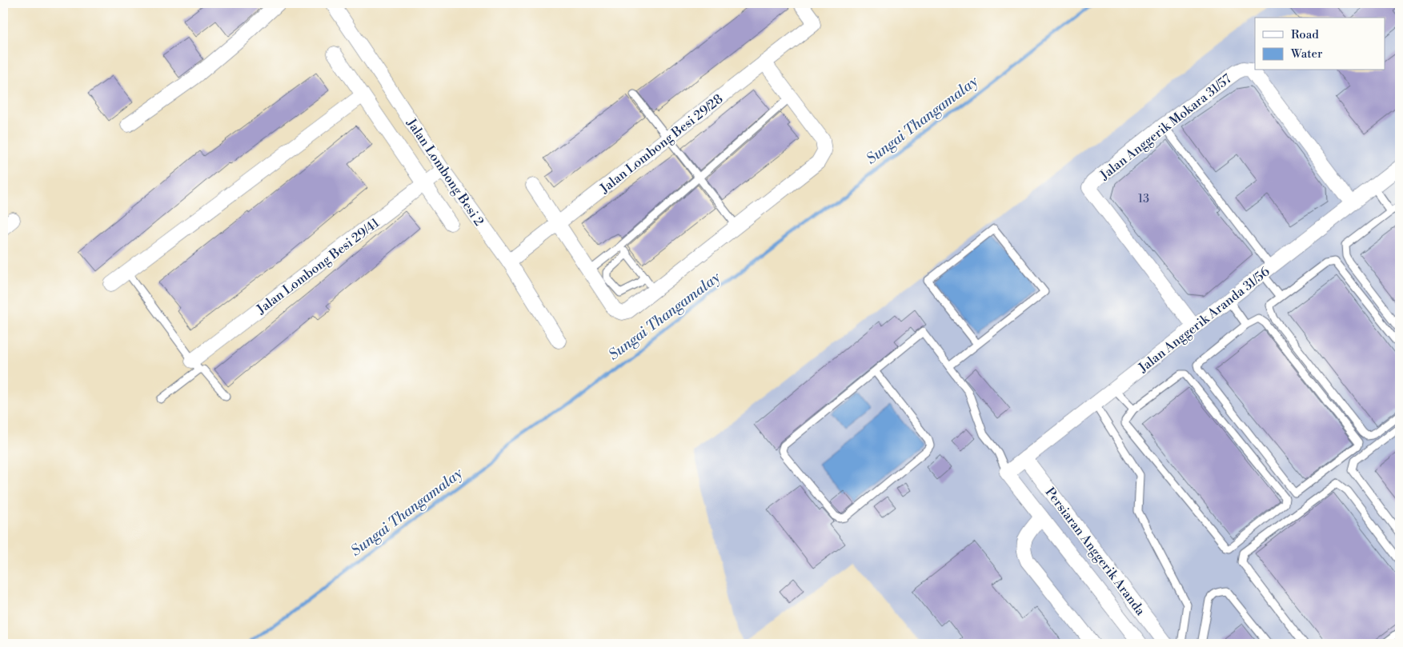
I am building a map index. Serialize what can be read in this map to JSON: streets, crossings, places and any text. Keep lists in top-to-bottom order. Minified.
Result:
{"streets":{"street":["Jalan Anggerik Mokara 31/57","Jalan Lombong Besi 29/28","Jalan Lombong Besi 2","Jalan Lombong Besi 29/41","Jalan Anggerik Aranda 31/56","Persiaran Anggerik Aranda"]},"crossings":[["Jalan Anggerik Mokara 31/57","Jalan Anggerik Aranda 31/56"],["Jalan Lombong Besi 29/28","Jalan Lombong Besi 2"],["Jalan Lombong Besi 2","Jalan Lombong Besi 29/41"],["Jalan Anggerik Aranda 31/56","Persiaran Anggerik Aranda"]],"water":["Sungai Thangamalay"],"house_numbers":["13"],"legend":["Road","Water"]}
